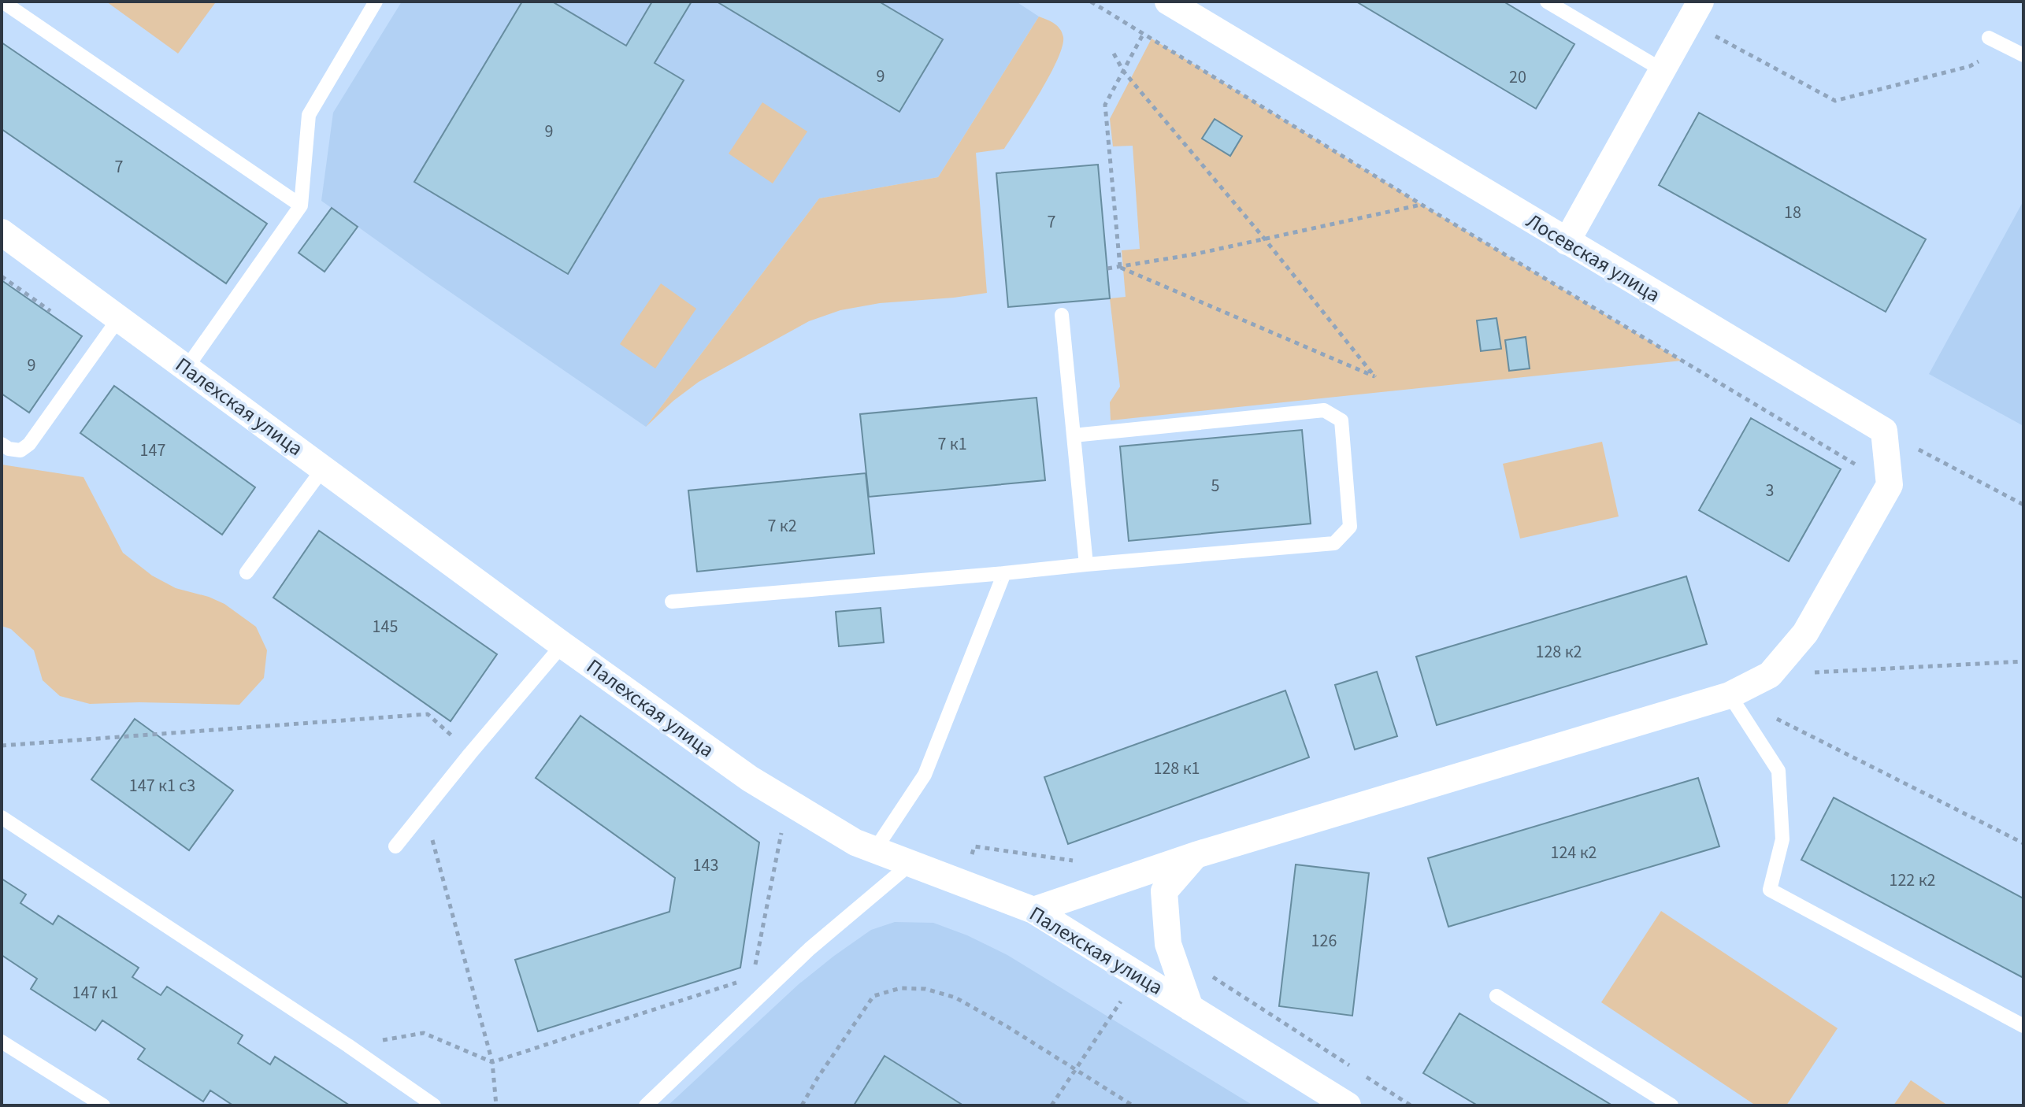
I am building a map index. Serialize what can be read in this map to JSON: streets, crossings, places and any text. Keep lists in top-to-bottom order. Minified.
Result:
{"streets":{"street":["Лосевская улица","Палехская улица"]},"house_numbers":["9","20","9","7","18","7","9","7 к1","147","5","3","7 к2","145","128 к2","128 к1","147 к1 с3","124 к2","143","122 к2","126","147 к1"]}
